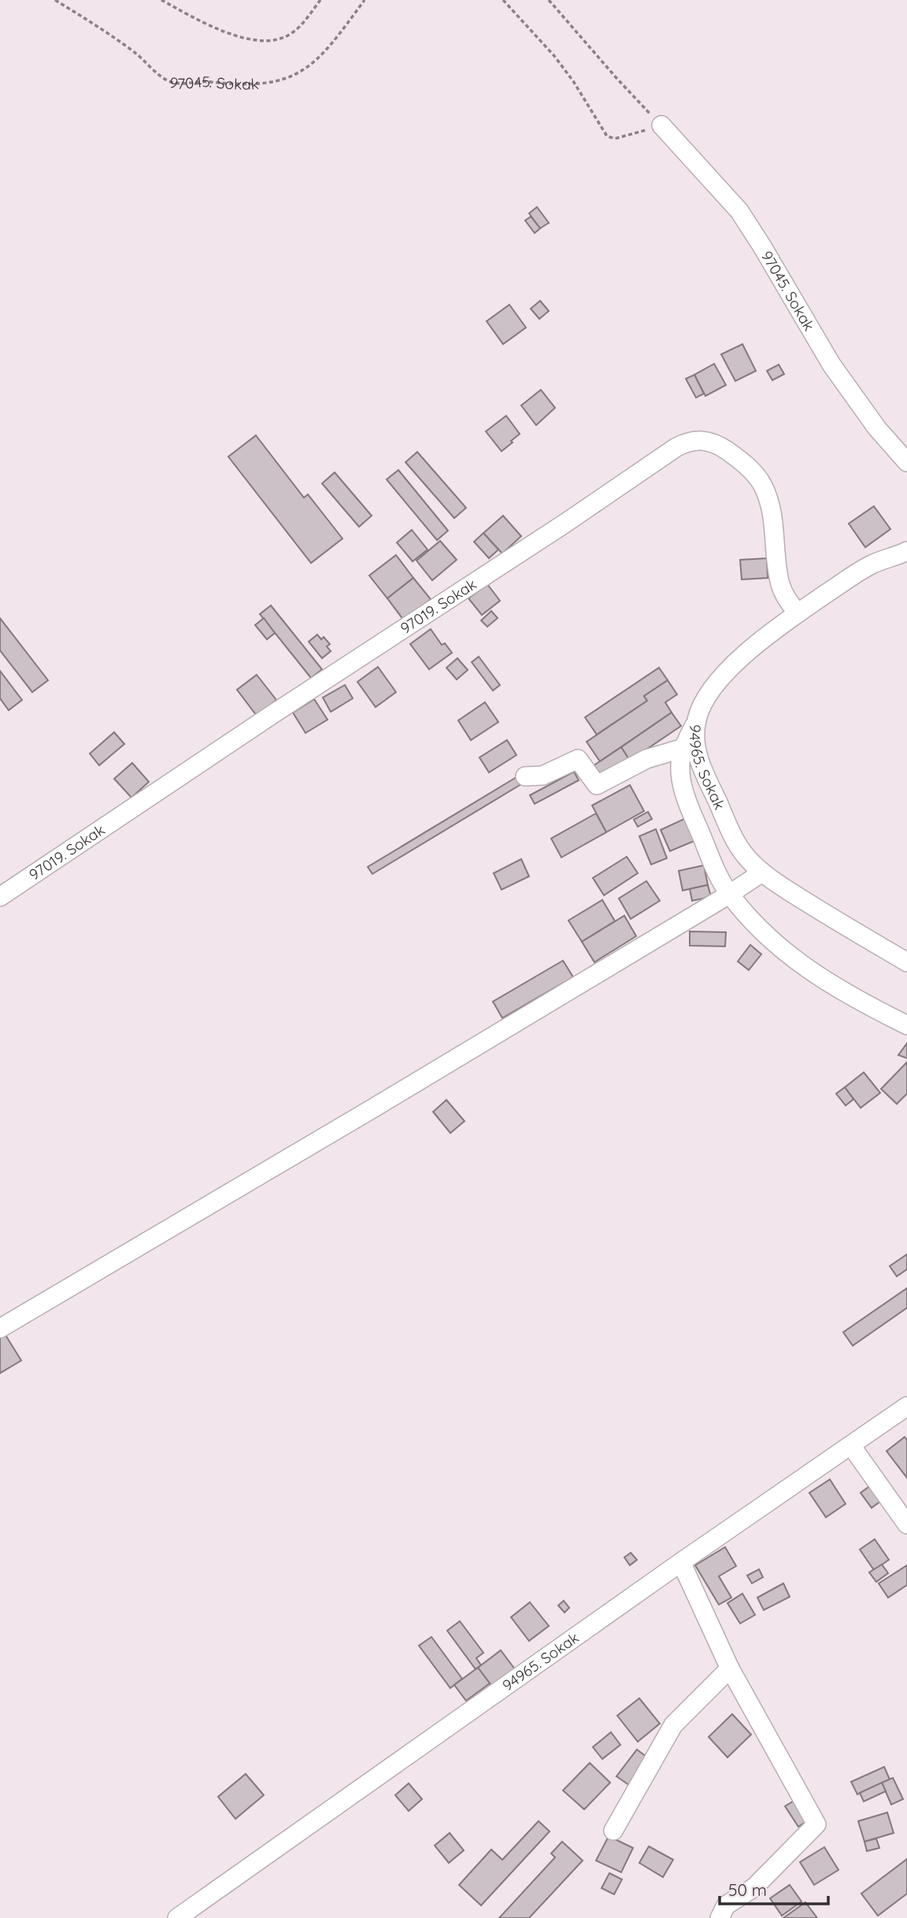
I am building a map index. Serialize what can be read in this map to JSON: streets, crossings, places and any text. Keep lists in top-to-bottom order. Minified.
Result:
{"streets":{"street":["97045. Sokak","97019. Sokak","94965. Sokak"]},"crossings":[["97019. Sokak","94965. Sokak"]],"scale_bar":"50 m"}
